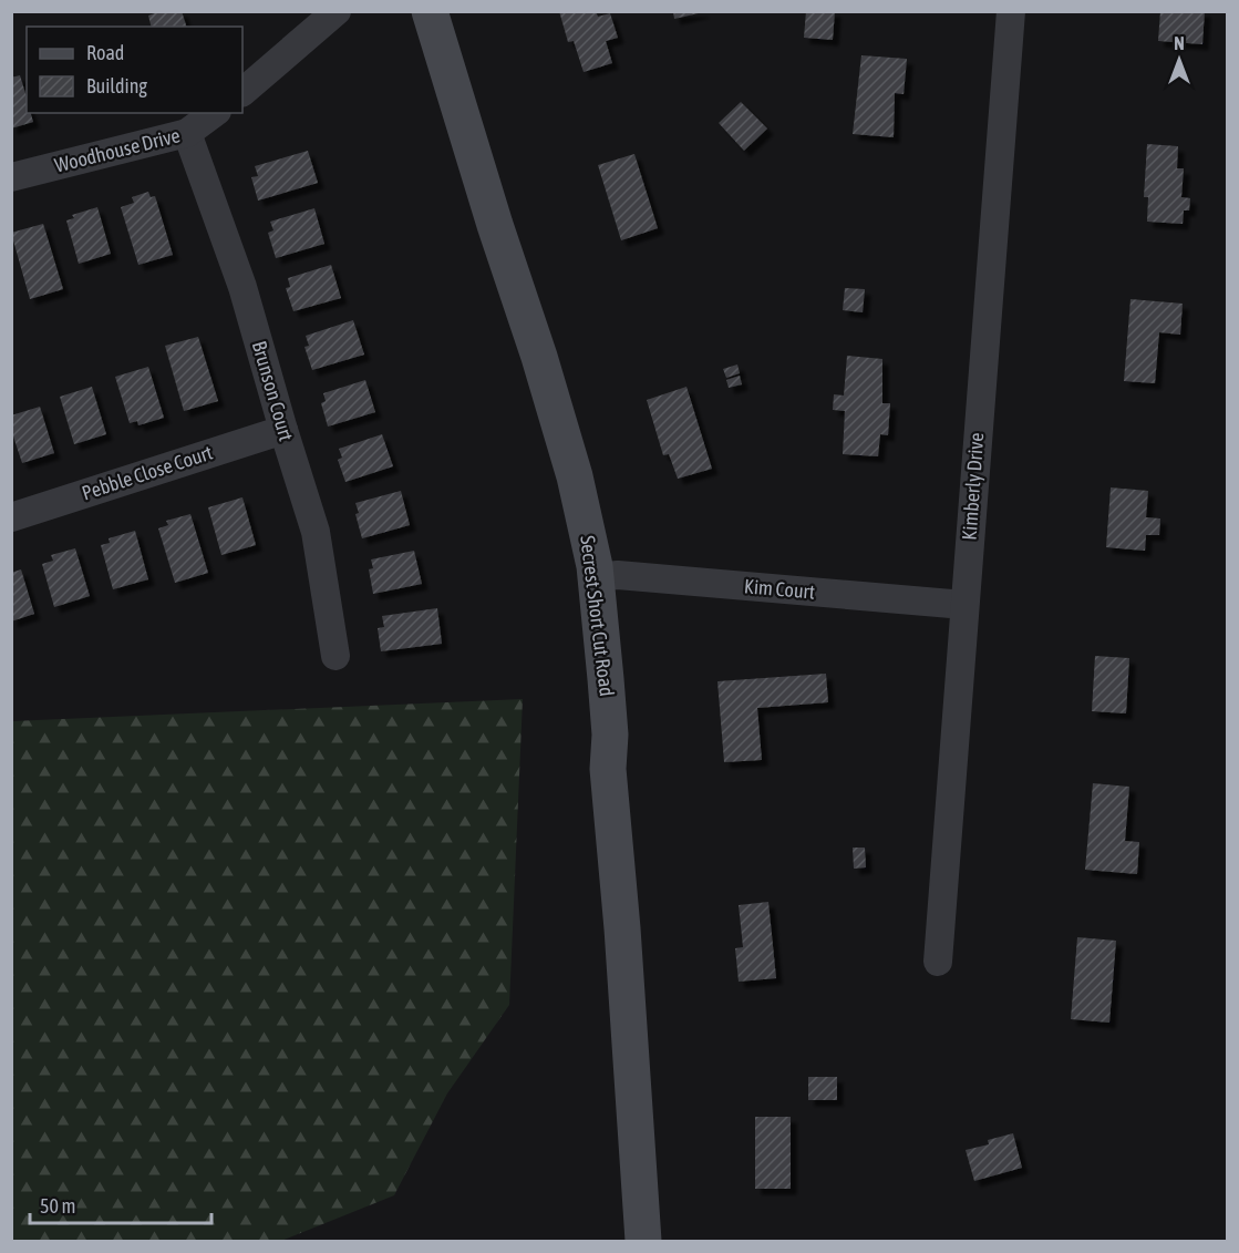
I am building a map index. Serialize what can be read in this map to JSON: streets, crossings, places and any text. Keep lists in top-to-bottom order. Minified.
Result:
{"streets":{"main road":["Secrest Short Cut Road"],"street":["Woodhouse Drive","Brunson Court","Pebble Close Court","Kimberly Drive","Kim Court"]},"crossings":[["Woodhouse Drive","Brunson Court"],["Brunson Court","Pebble Close Court"],["Kimberly Drive","Kim Court"],["Kim Court","Secrest Short Cut Road"]],"legend":["Road","Building"],"scale_bar":"50 m","north":"top"}
